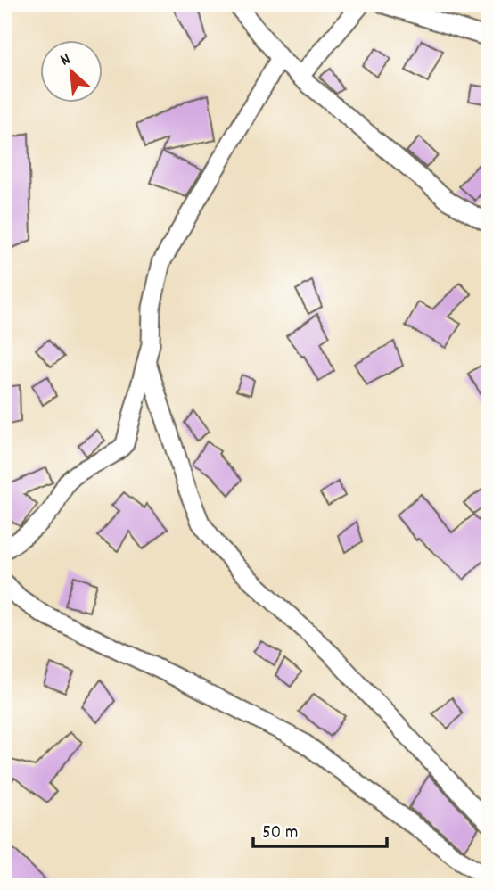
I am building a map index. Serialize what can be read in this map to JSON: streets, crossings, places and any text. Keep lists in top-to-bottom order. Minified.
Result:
{"scale_bar":"50 m","north":"top left"}
